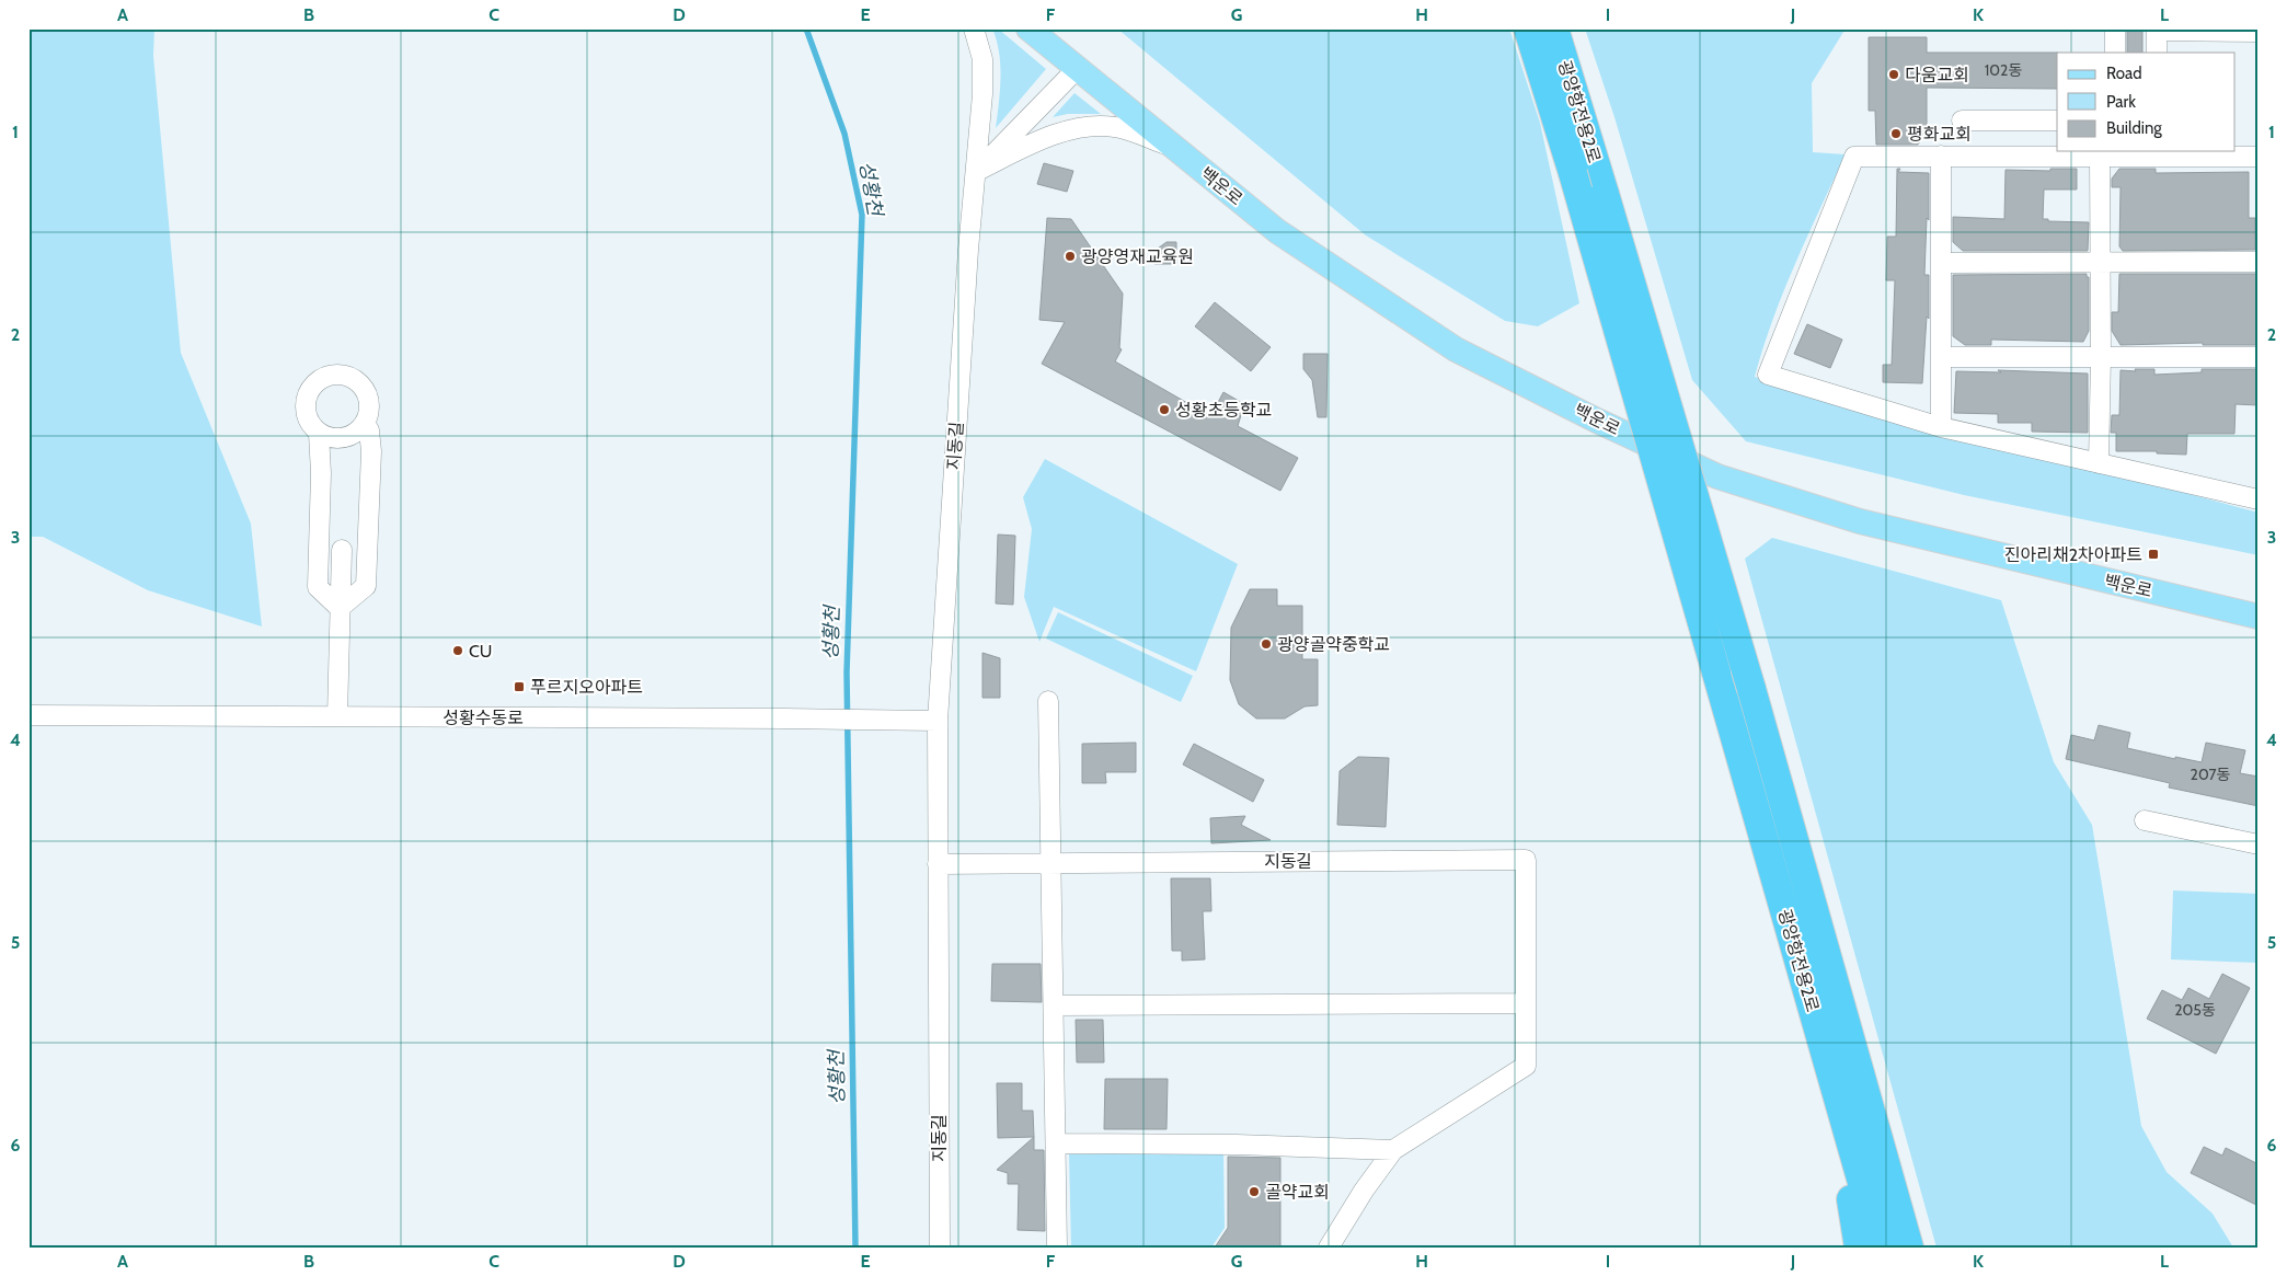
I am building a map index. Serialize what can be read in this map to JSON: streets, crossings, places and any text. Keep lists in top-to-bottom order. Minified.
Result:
{"streets":{"highway":["광양항전용2로"],"main road":["백운로"],"street":["지동길","성황수동로"]},"crossings":[["지동길","성황수동로"]],"water":["성황천"],"places":{"other":["다움교회","평화교회","광양영재교육원","성황초등학교","광양골약중학교","CU","골약교회"],"transit":["진아리채2차아파트","푸르지오아파트"]},"house_numbers":["102동","207동","205동"],"legend":["Road","Park","Building"],"grid":{"columns":["A","B","C","D","E","F","G","H","I","J","K","L"],"rows":["1","2","3","4","5","6"]}}
